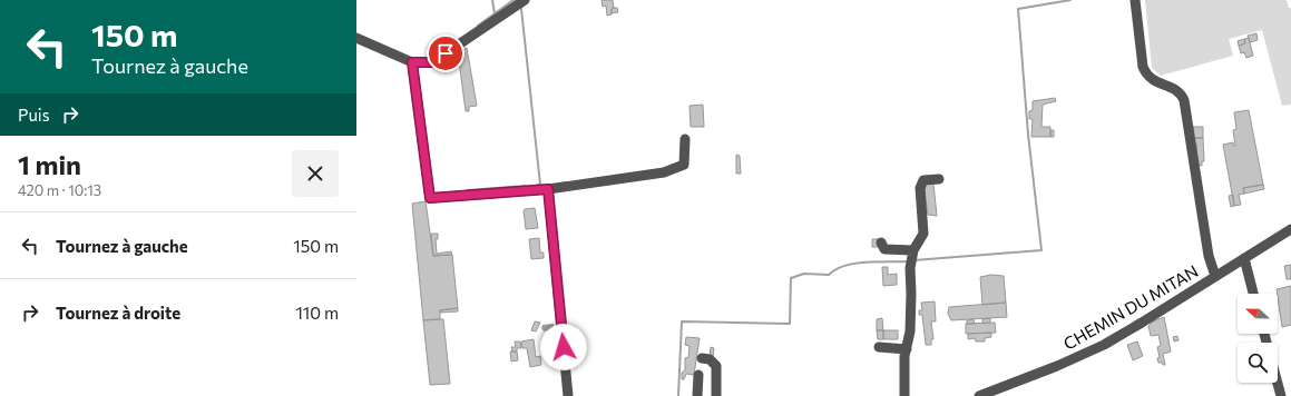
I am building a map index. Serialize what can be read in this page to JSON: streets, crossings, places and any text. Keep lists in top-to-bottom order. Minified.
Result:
{"streets":{"street":["CHEMIN DU MITAN"]},"north":"left","page":{"turn":["150 m","Tournez à gauche"],"then":"Puis","heading":["1 min","420 m · 10:13"],"list":[{"name":"Tournez à gauche","value":"150 m"},{"name":"Tournez à droite","value":"110 m"}]}}
